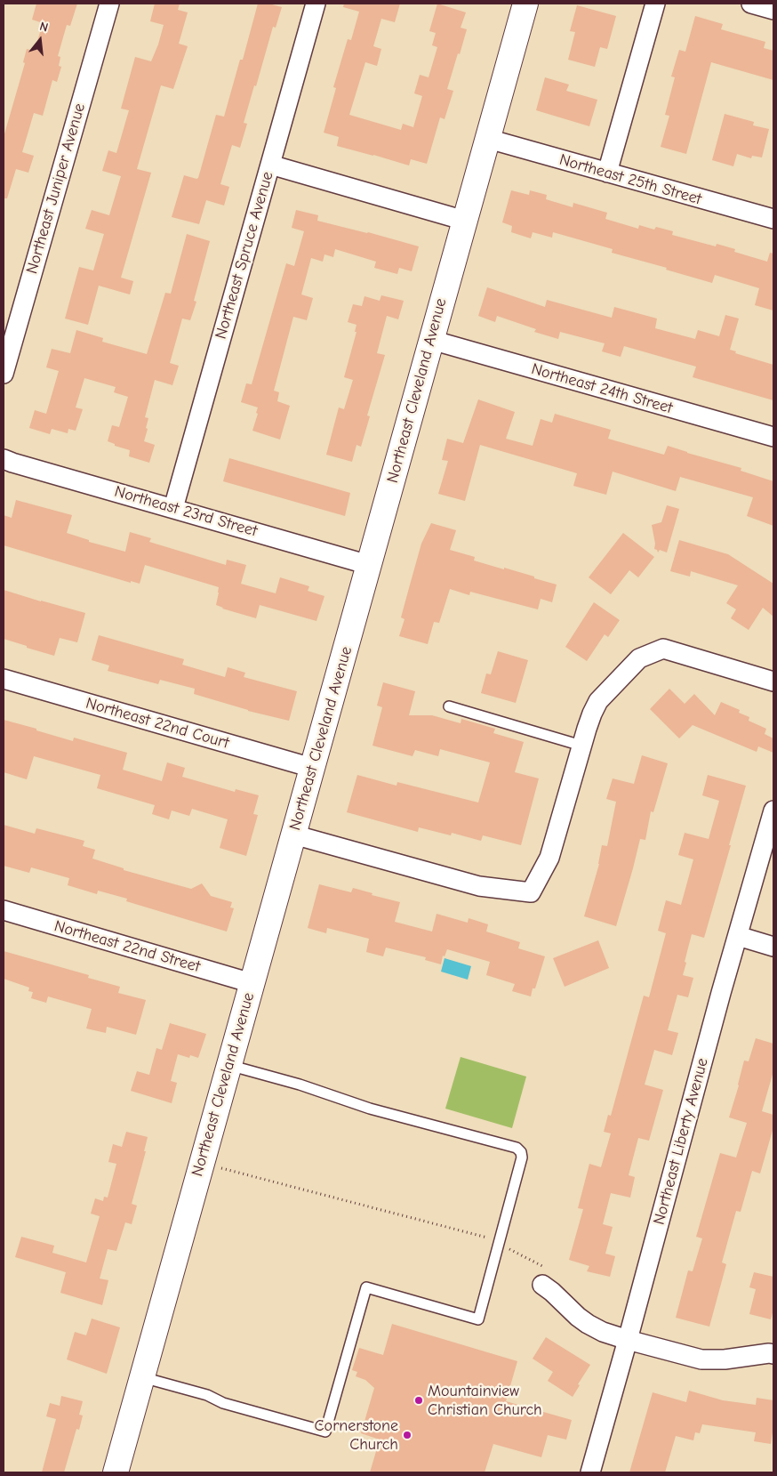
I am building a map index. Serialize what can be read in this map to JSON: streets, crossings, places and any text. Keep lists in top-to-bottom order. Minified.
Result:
{"streets":{"street":["Northeast 25th Street","Northeast Juniper Avenue","Northeast Spruce Avenue","Northeast 24th Street","Northeast Cleveland Avenue","Northeast 23rd Street","Northeast 22nd Court","Northeast 22nd Street","Northeast Liberty Avenue"]},"crossings":[["Northeast 25th Street","Northeast Cleveland Avenue"],["Northeast Spruce Avenue","Northeast 23rd Street"],["Northeast 24th Street","Northeast Cleveland Avenue"],["Northeast Cleveland Avenue","Northeast 23rd Street"],["Northeast Cleveland Avenue","Northeast 22nd Court"],["Northeast Cleveland Avenue","Northeast 22nd Street"]],"places":["Mountainview Christian Church","Cornerstone Church"],"north":"top"}
